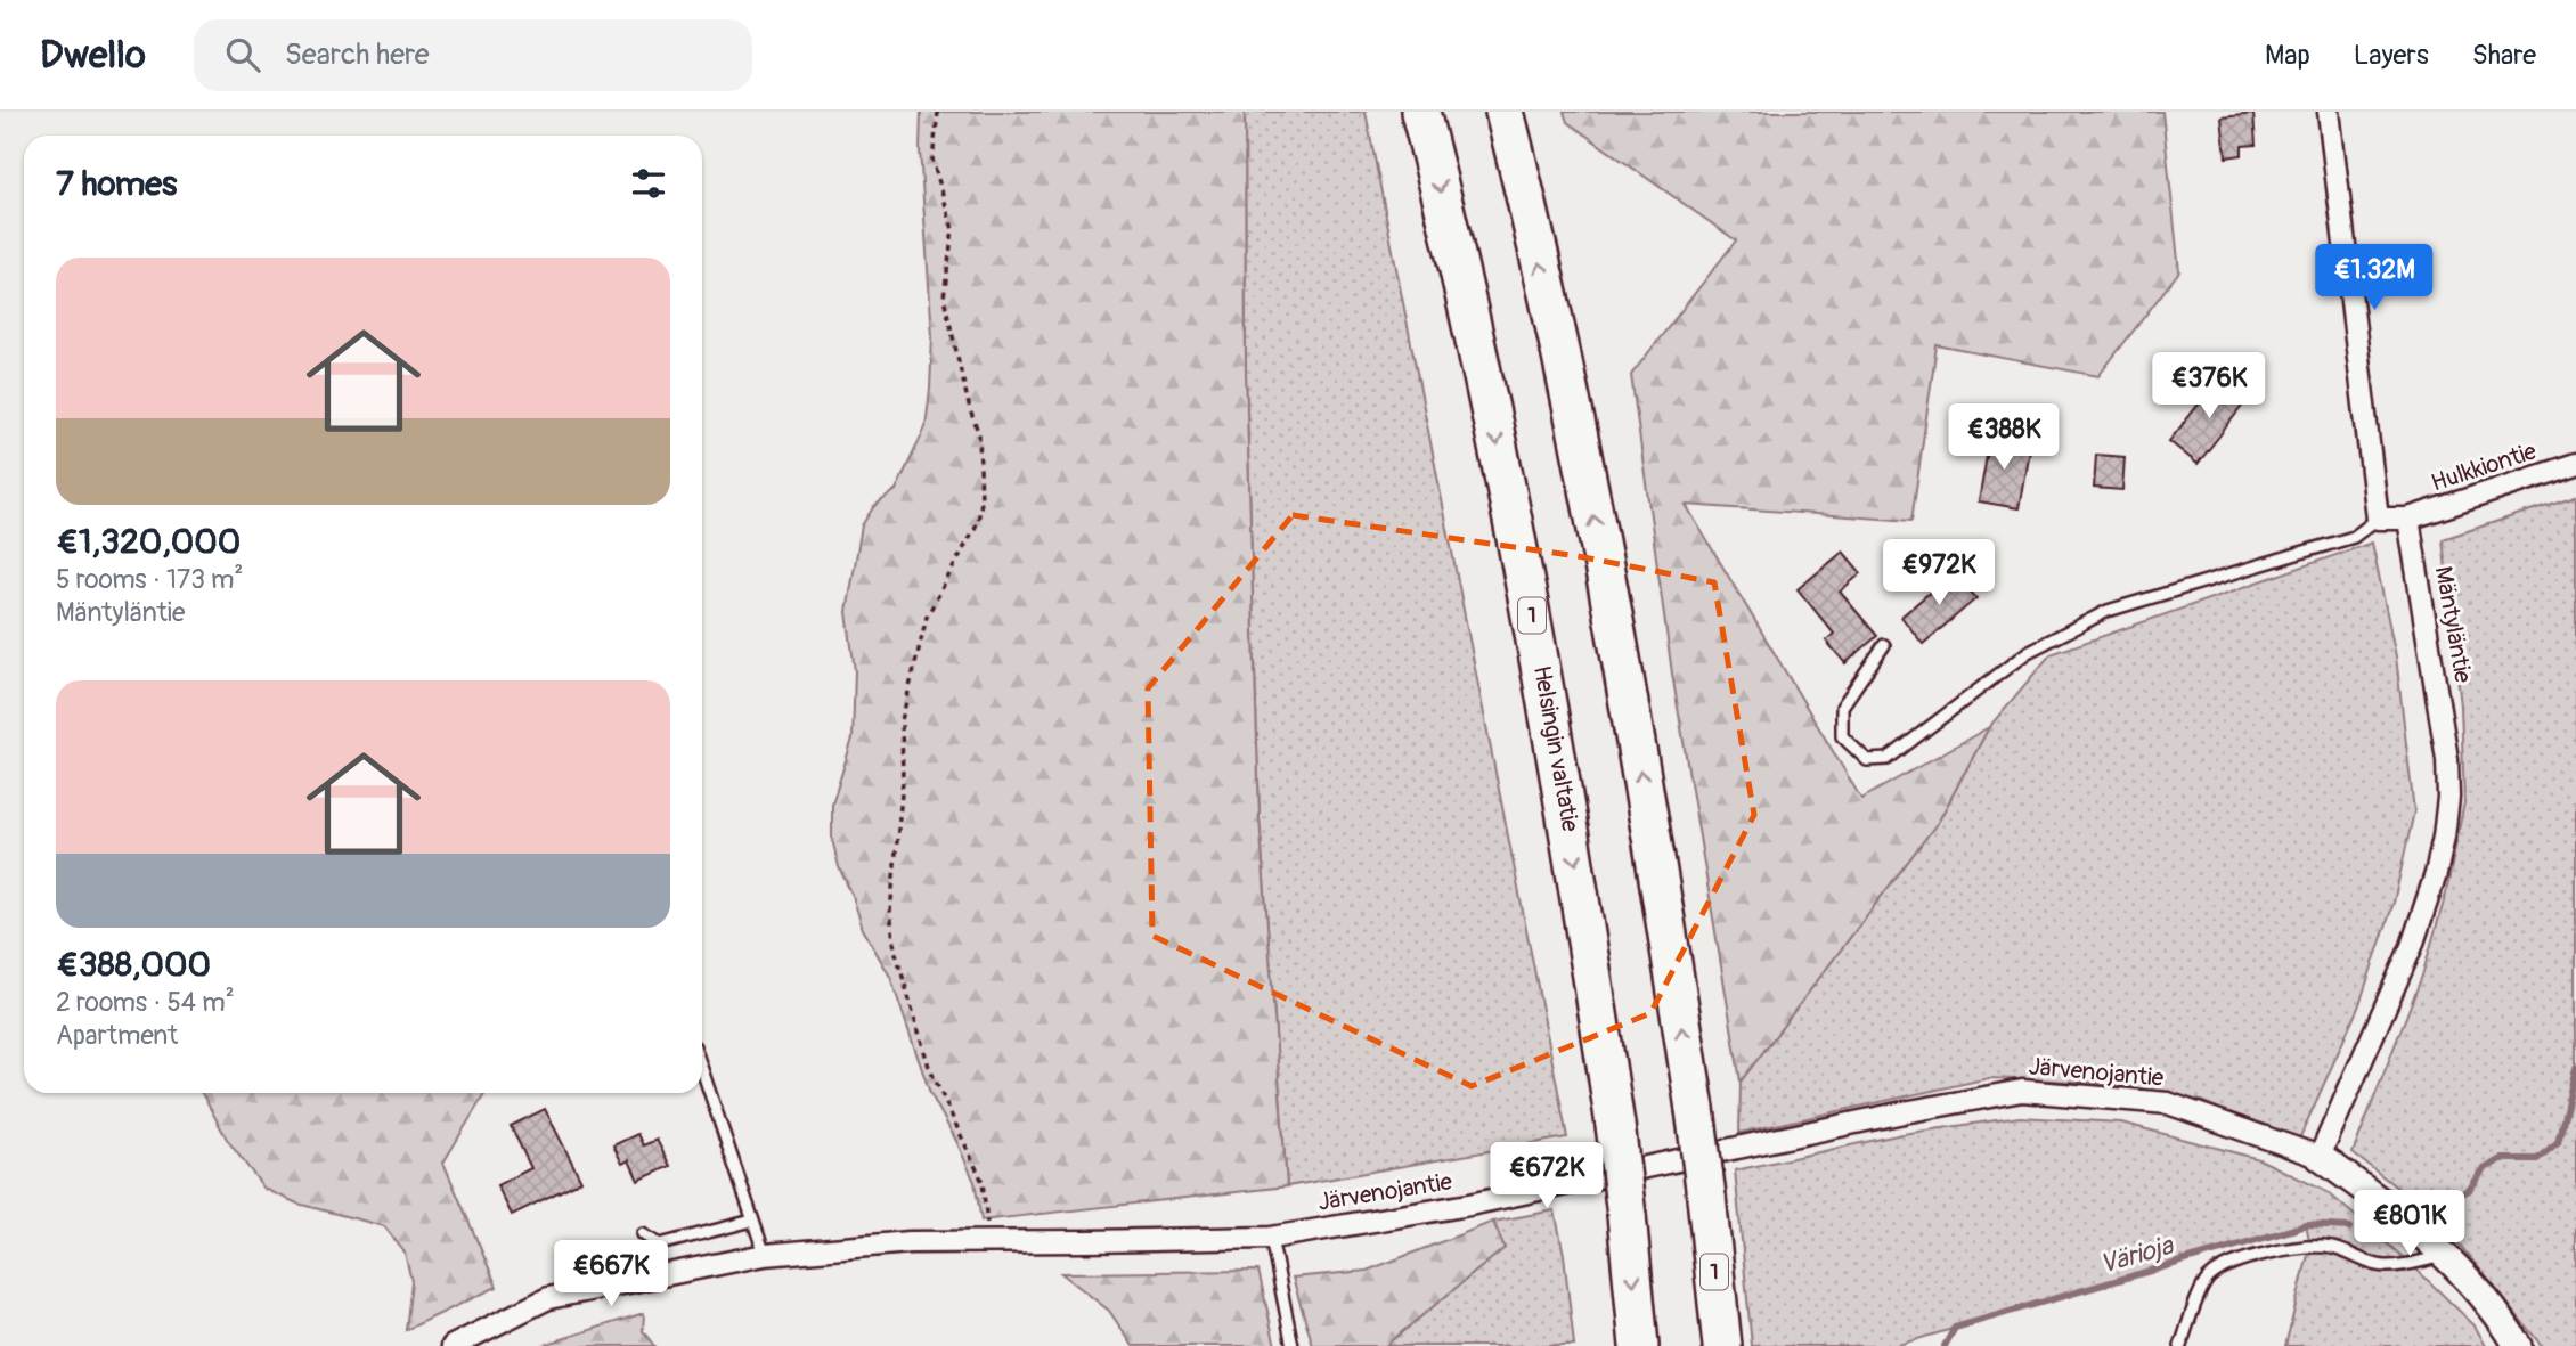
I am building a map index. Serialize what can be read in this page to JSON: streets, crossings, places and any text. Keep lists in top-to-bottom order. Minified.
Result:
{"streets":{"highway":["1","Helsingin valtatie"],"street":["Hulkkiontie","Mäntyläntie","Järvenojantie"]},"crossings":[["Hulkkiontie","Mäntyläntie"],["Mäntyläntie","Järvenojantie"]],"water":["Värioja"],"page":{"header":"Dwello","search":"Search here","nav":["Map","Layers","Share"],"heading":"7 homes","list":[{"name":"€1,320,000","note":"5 rooms · 173 m² · Mäntyläntie"},{"name":"€388,000","note":"2 rooms · 54 m² · Apartment"}],"price":["€1.32M","€376K","€388K","€972K","€672K","€801K","€667K"]}}
